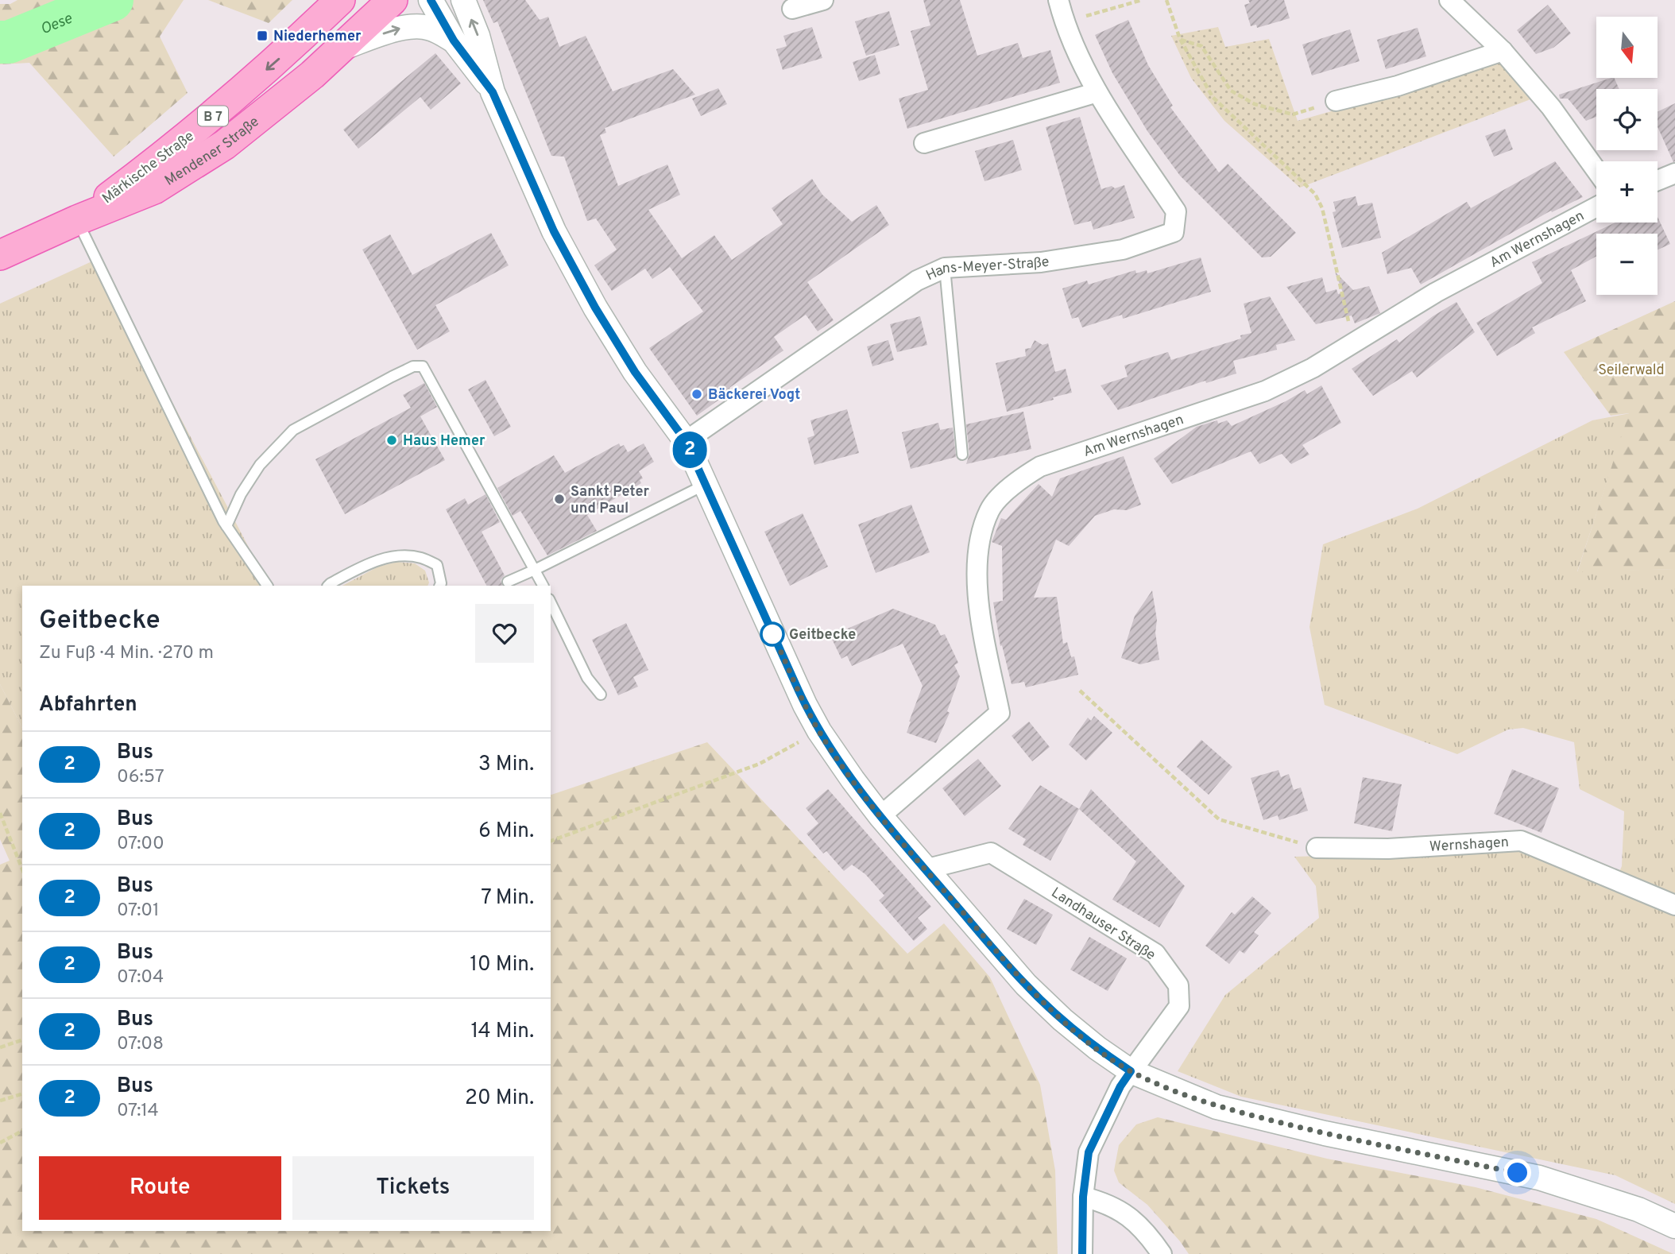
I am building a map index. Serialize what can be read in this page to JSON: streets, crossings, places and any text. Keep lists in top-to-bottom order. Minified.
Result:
{"streets":{"main road":["B 7","Mendener Straße","Märkische Straße"],"street":["Am Wernshagen","Hans-Meyer-Straße","Wernshagen","Landhauser Straße"]},"crossings":[["Mendener Straße","Märkische Straße"]],"one_way":["Märkische Straße"],"water":["Oese"],"parks":["Seilerwald"],"places":{"transit":["Niederhemer"],"other":["Bäckerei Vogt","Haus Hemer","Sankt Peter und Paul","Geitbecke"]},"lines":["bus line 2"],"north":"bottom","page":{"on_map":"2","map_buttons":["+","−"],"heading":[["Geitbecke","Zu Fuß · 4 Min. · 270 m"],"Abfahrten"],"list":[{"mark":"2","name":"Bus","note":"06:57","value":"3 Min."},{"mark":"2","name":"Bus","note":"07:00","value":"6 Min."},{"mark":"2","name":"Bus","note":"07:01","value":"7 Min."},{"mark":"2","name":"Bus","note":"07:04","value":"10 Min."},{"mark":"2","name":"Bus","note":"07:08","value":"14 Min."},{"mark":"2","name":"Bus","note":"07:14","value":"20 Min."}],"buttons":["Route","Tickets"]}}
